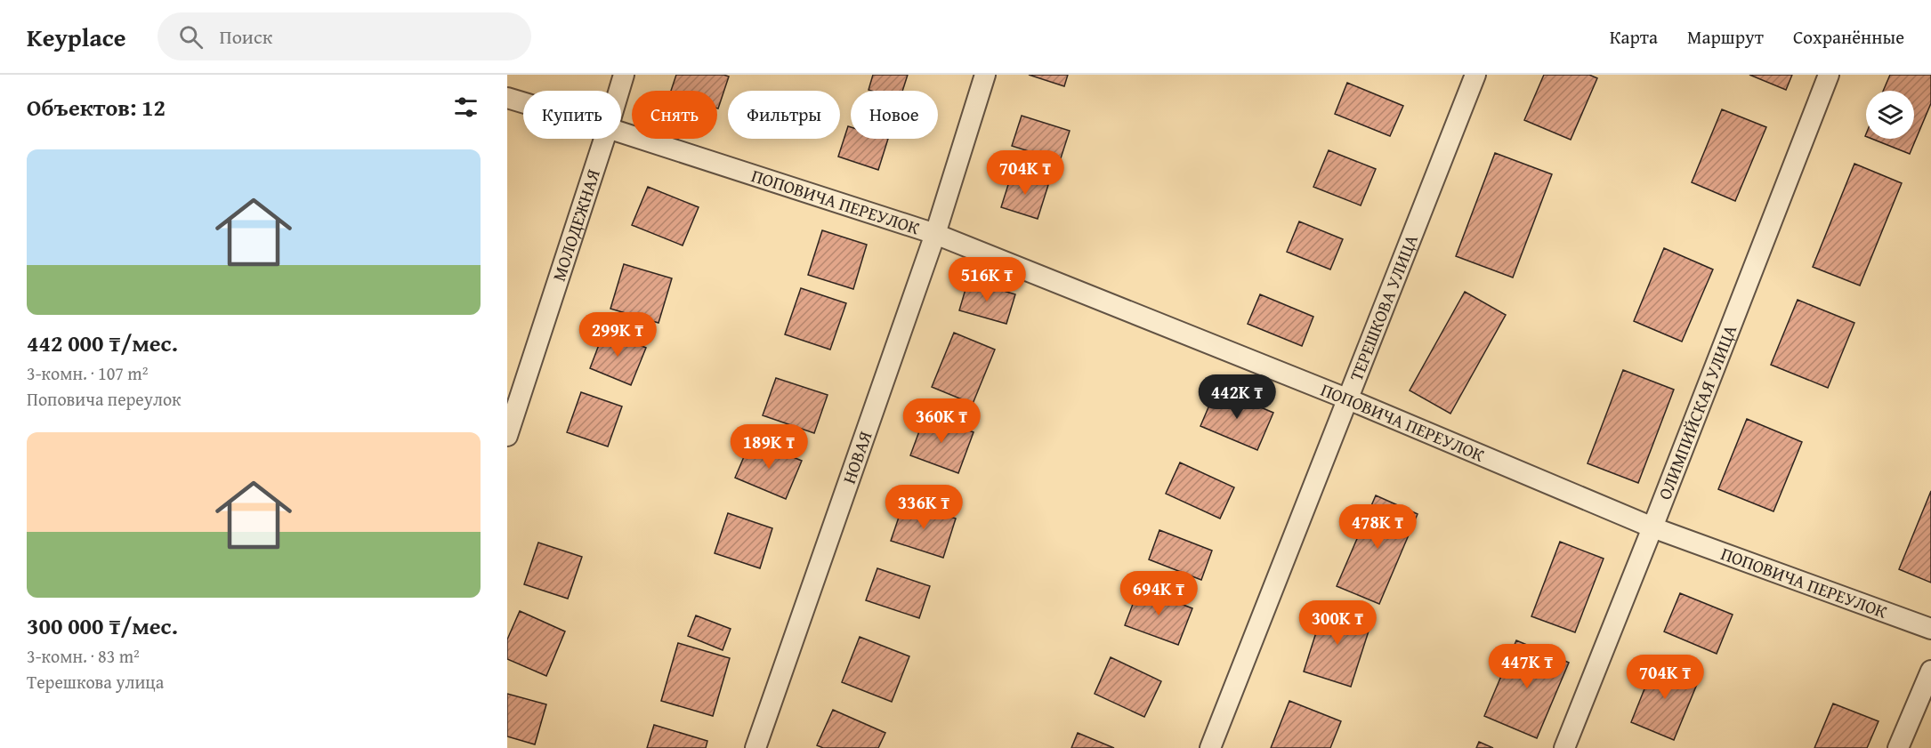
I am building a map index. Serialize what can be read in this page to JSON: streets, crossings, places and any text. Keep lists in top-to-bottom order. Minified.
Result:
{"streets":{"street":["ПОПОВИЧА ПЕРЕУЛОК","МОЛОДЕЖНАЯ","ТЕРЕШКОВА УЛИЦА","ОЛИМПИЙСКАЯ УЛИЦА","НОВАЯ"]},"crossings":[["ПОПОВИЧА ПЕРЕУЛОК","ТЕРЕШКОВА УЛИЦА"],["ПОПОВИЧА ПЕРЕУЛОК","ОЛИМПИЙСКАЯ УЛИЦА"],["ПОПОВИЧА ПЕРЕУЛОК","НОВАЯ"]],"page":{"header":"Keyplace","search":"Поиск","nav":["Карта","Маршрут","Сохранённые"],"heading":"Объектов: 12","chip":["Купить","Снять","Фильтры","Новое"],"list":[{"name":"442 000 ₸/мес.","note":"3-комн. · 107 m² · Поповича переулок"},{"name":"300 000 ₸/мес.","note":"3-комн. · 83 m² · Терешкова улица"}],"price":["704K ₸","516K ₸","299K ₸","442K ₸","360K ₸","189K ₸","336K ₸","478K ₸","694K ₸","300K ₸","447K ₸","704K ₸"]}}
